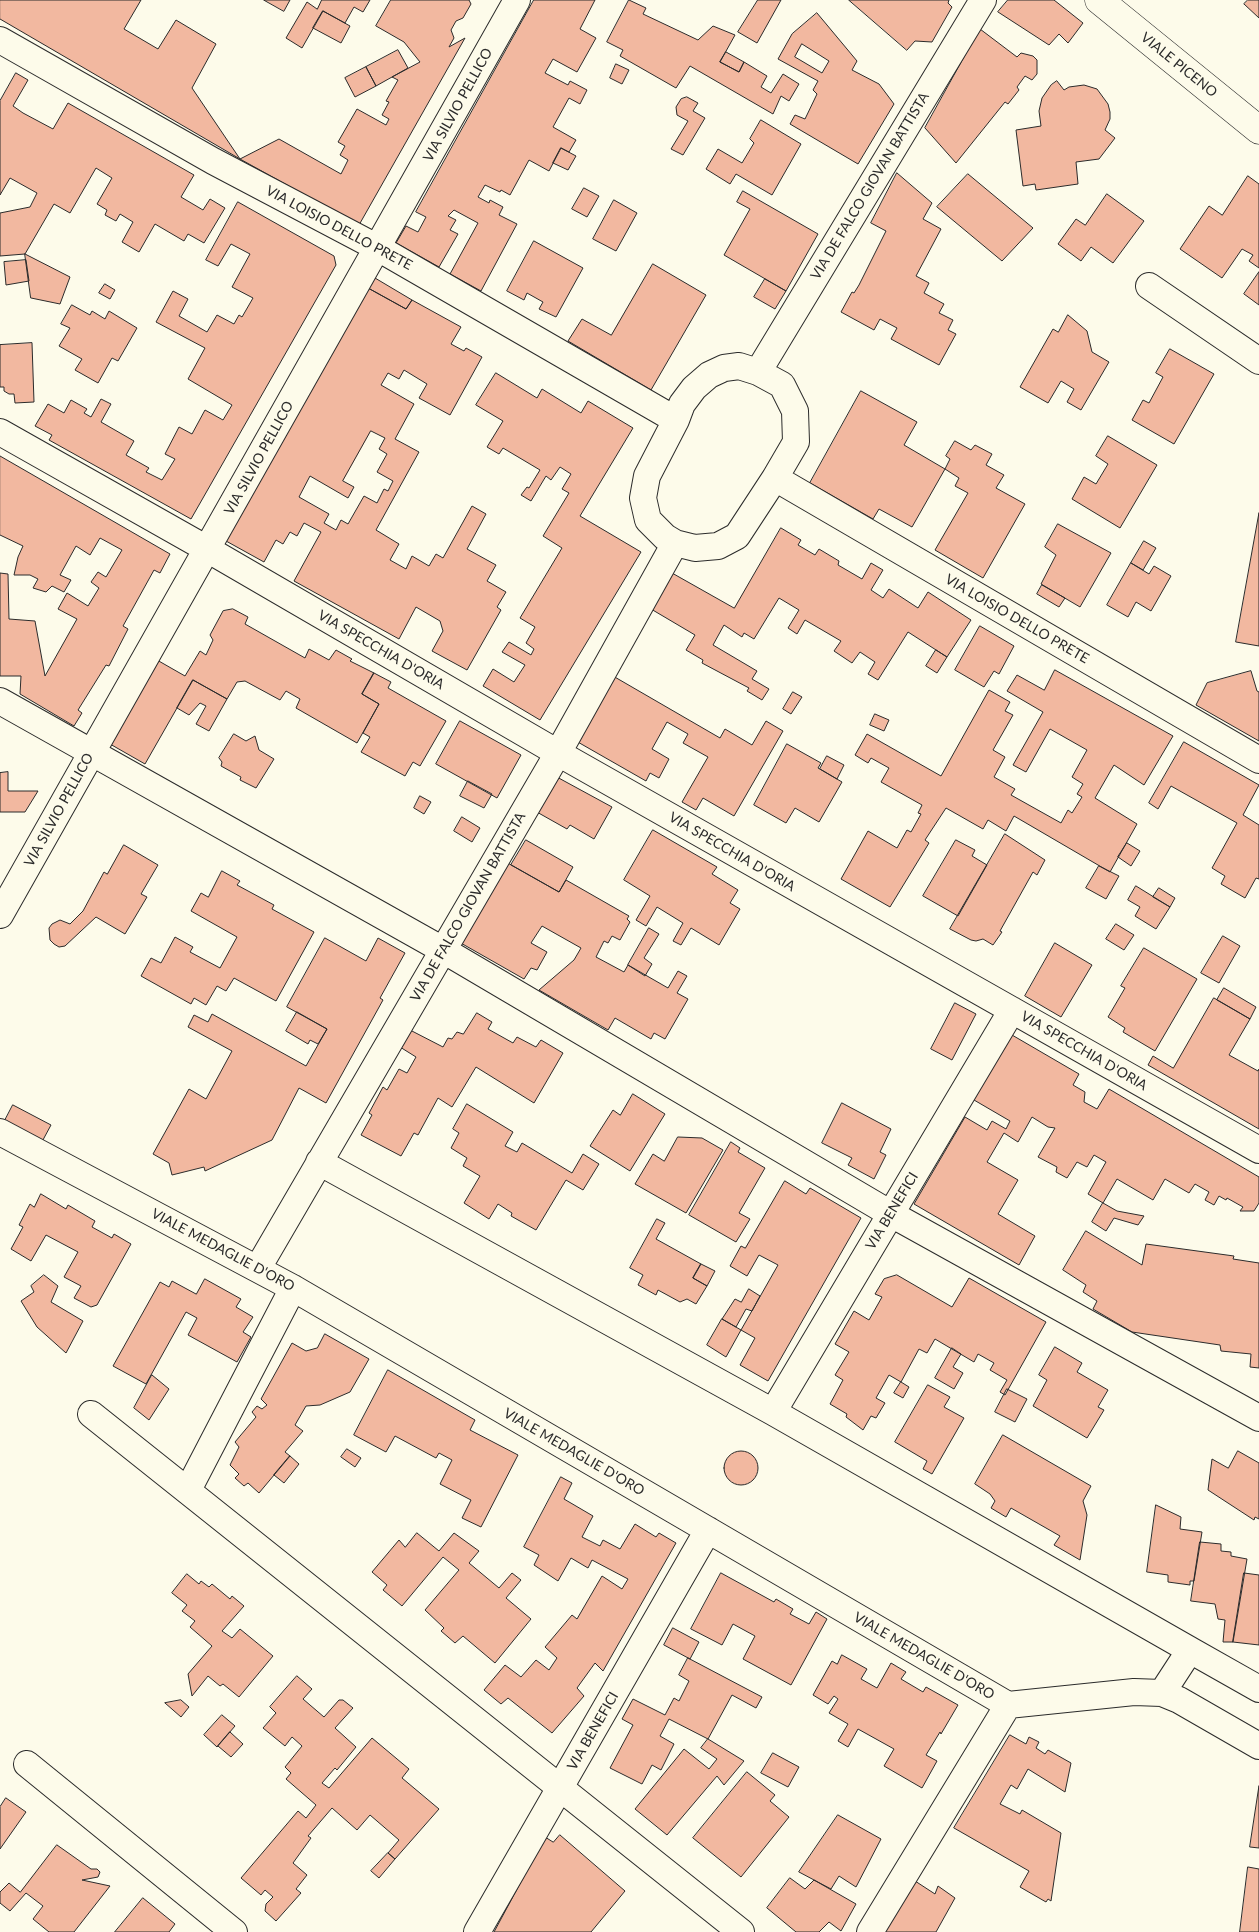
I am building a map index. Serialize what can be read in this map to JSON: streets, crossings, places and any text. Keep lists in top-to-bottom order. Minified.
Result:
{"streets":{"main road":["VIALE PICENO"],"street":["VIA SILVIO PELLICO","VIA DE FALCO GIOVAN BATTISTA","VIA LOISIO DELLO PRETE","VIA SPECCHIA D'ORIA","VIA BENEFICI","VIALE MEDAGLIE D'ORO"]},"crossings":[["VIA SILVIO PELLICO","VIA LOISIO DELLO PRETE"],["VIA SILVIO PELLICO","VIA SPECCHIA D'ORIA"],["VIA DE FALCO GIOVAN BATTISTA","VIA LOISIO DELLO PRETE"],["VIA DE FALCO GIOVAN BATTISTA","VIA SPECCHIA D'ORIA"],["VIA DE FALCO GIOVAN BATTISTA","VIALE MEDAGLIE D'ORO"],["VIA SPECCHIA D'ORIA","VIA BENEFICI"],["VIA BENEFICI","VIALE MEDAGLIE D'ORO"]]}
